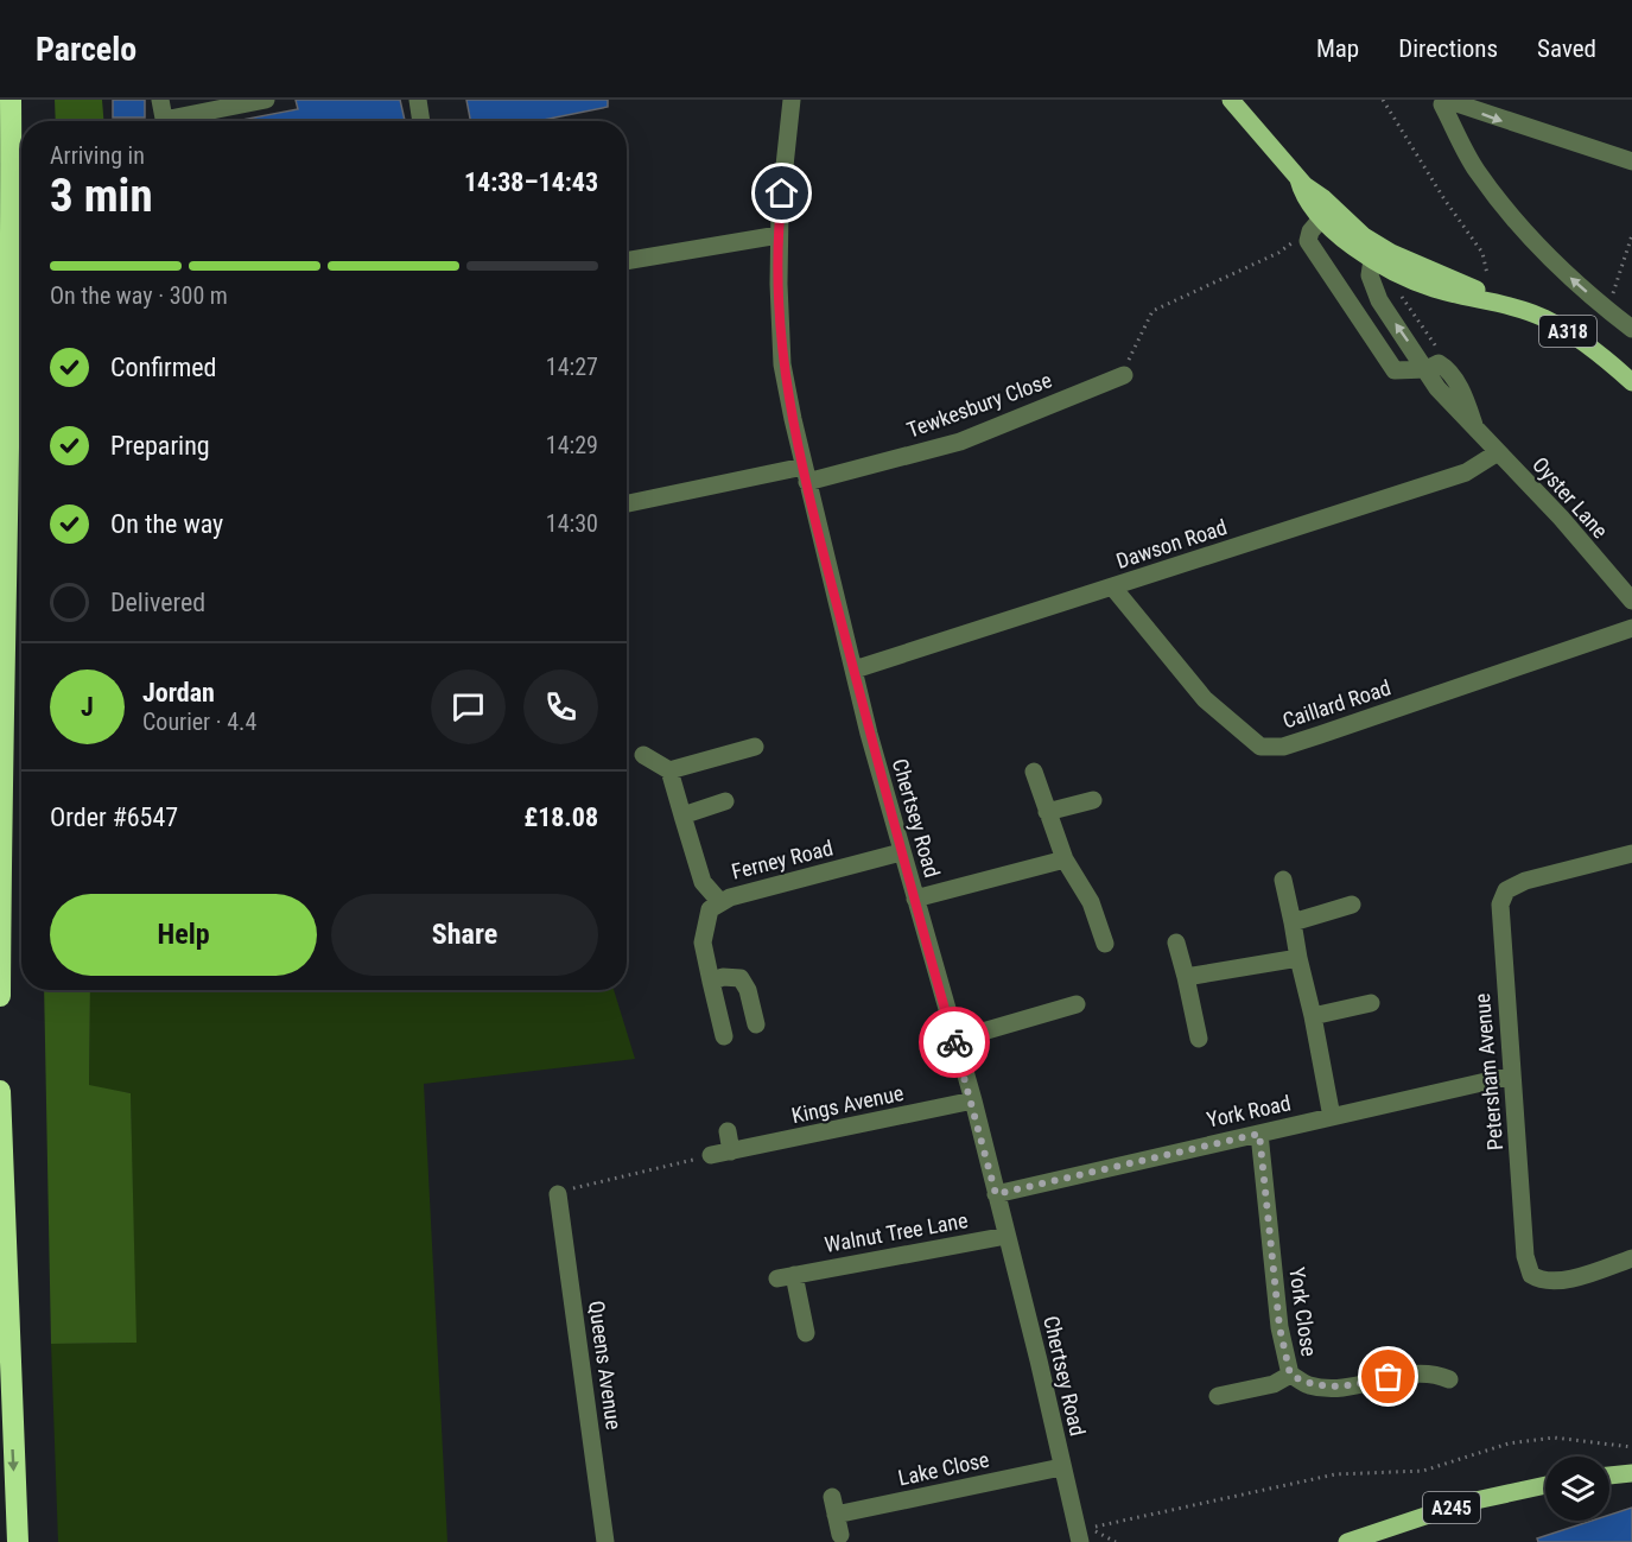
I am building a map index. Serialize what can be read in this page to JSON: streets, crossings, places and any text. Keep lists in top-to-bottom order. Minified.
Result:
{"streets":{"main road":["A318","A245"],"street":["Tewkesbury Close","Oyster Lane","Dawson Road","Caillard Road","Chertsey Road","Ferney Road","Petersham Avenue","Kings Avenue","York Road","Walnut Tree Lane","York Close","Queens Avenue","Lake Close"]},"crossings":[["A318","Oyster Lane"],["Tewkesbury Close","Chertsey Road"],["Oyster Lane","Dawson Road"],["Dawson Road","Caillard Road"],["Dawson Road","Chertsey Road"],["Chertsey Road","Ferney Road"],["Chertsey Road","Kings Avenue"],["Chertsey Road","York Road"],["Chertsey Road","Walnut Tree Lane"],["Chertsey Road","Lake Close"],["Petersham Avenue","York Road"],["York Road","York Close"]],"page":{"header":"Parcelo","nav":["Map","Directions","Saved"],"heading":["3 min","Arriving in","14:38–14:43"],"panel":["Jordan","Courier · 4.4","Order #6547","£18.08"],"bar":"On the way · 300 m","list":[["Confirmed","14:27"],["Preparing","14:29"],["On the way","14:30"],"Delivered"],"round":"J","buttons":["Help","Share"]}}
